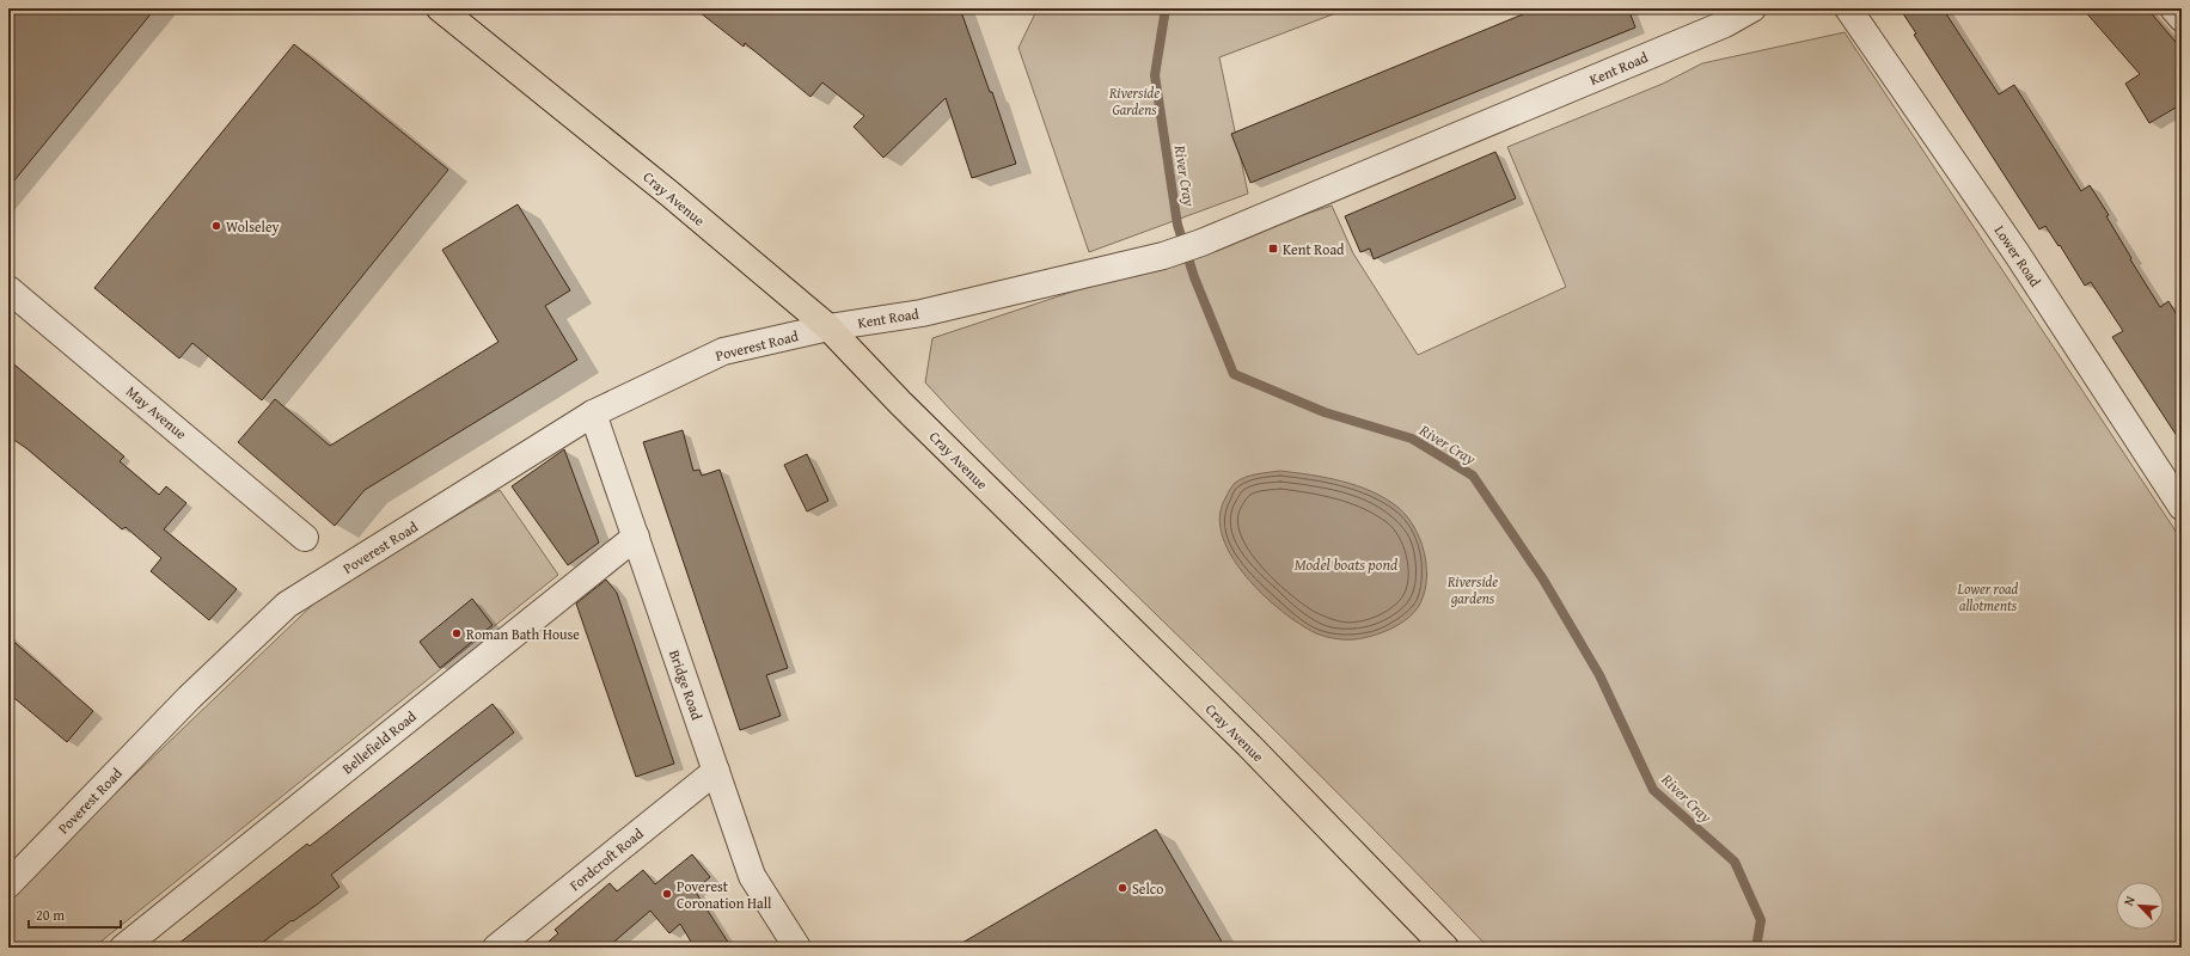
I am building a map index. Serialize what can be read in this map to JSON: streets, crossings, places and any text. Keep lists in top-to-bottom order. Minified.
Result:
{"streets":{"main road":["Cray Avenue"],"street":["Kent Road","Lower Road","Poverest Road","May Avenue","Bridge Road","Bellefield Road","Fordcroft Road"]},"crossings":[["Kent Road","Cray Avenue"],["Kent Road","Poverest Road"],["Cray Avenue","Poverest Road"],["Poverest Road","Bridge Road"],["Bridge Road","Bellefield Road"],["Bridge Road","Fordcroft Road"]],"water":["River Cray","Model boats pond"],"parks":["Riverside Gardens","Riverside gardens","Lower road allotments"],"places":{"other":["Wolseley","Roman Bath House","Selco","Poverest Coronation Hall"],"transit":["Kent Road"]},"scale_bar":"20 m","north":"top left"}
